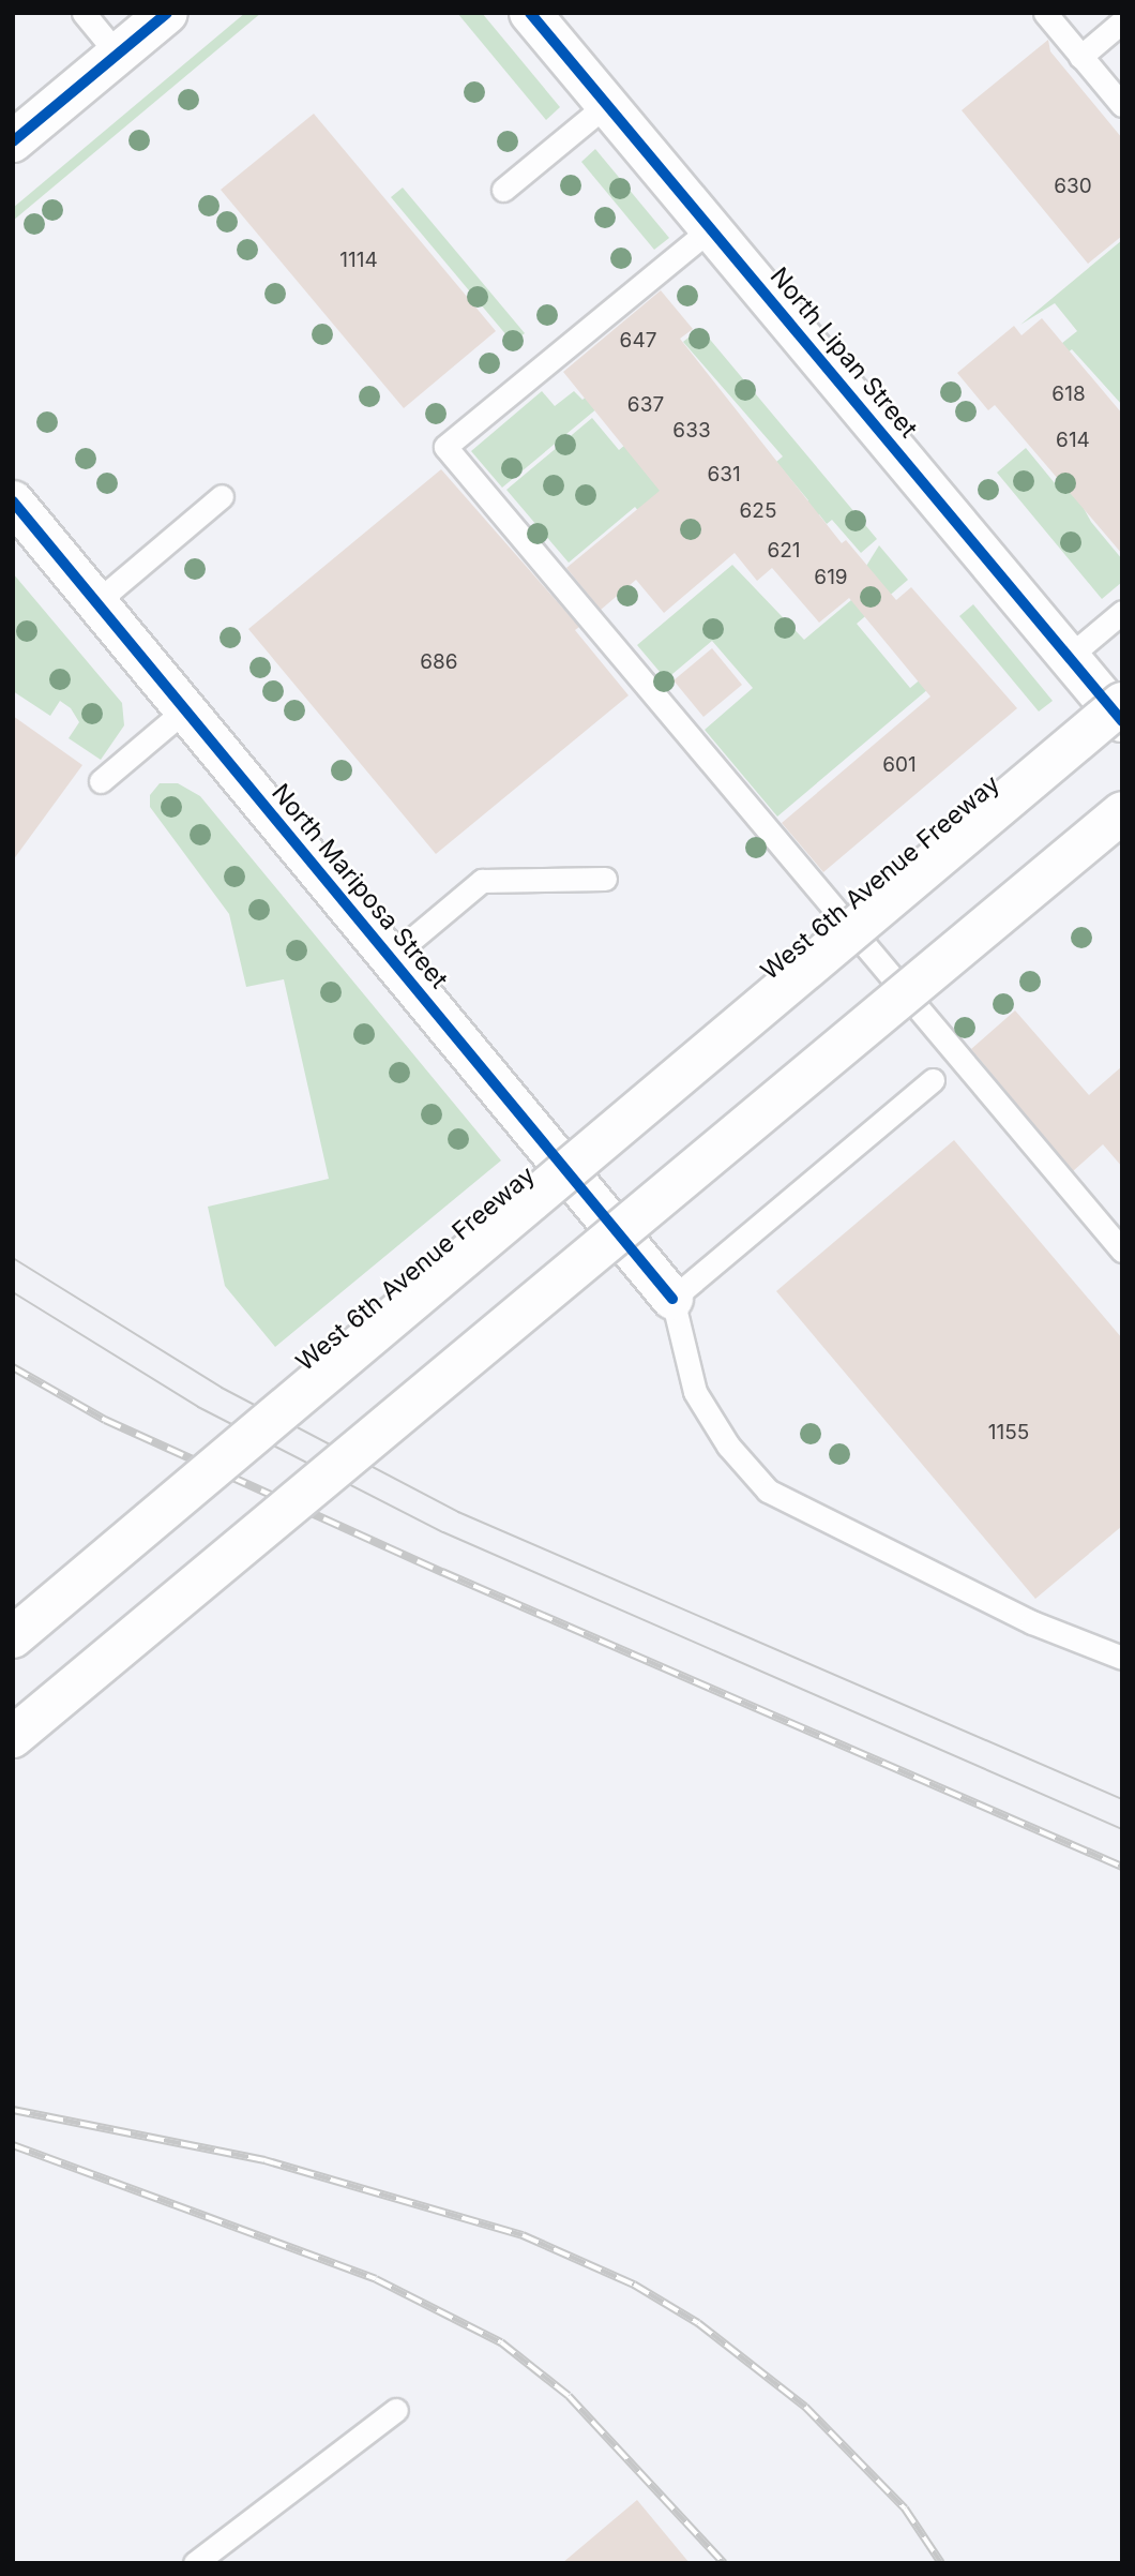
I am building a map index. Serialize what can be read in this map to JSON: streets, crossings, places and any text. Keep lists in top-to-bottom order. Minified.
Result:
{"streets":{"main road":["North Lipan Street","West 6th Avenue Freeway","North Mariposa Street"]},"crossings":[["North Lipan Street","West 6th Avenue Freeway"]],"house_numbers":["630","1114","647","618","637","633","614","631","625","621","619","686","601","1155"]}
